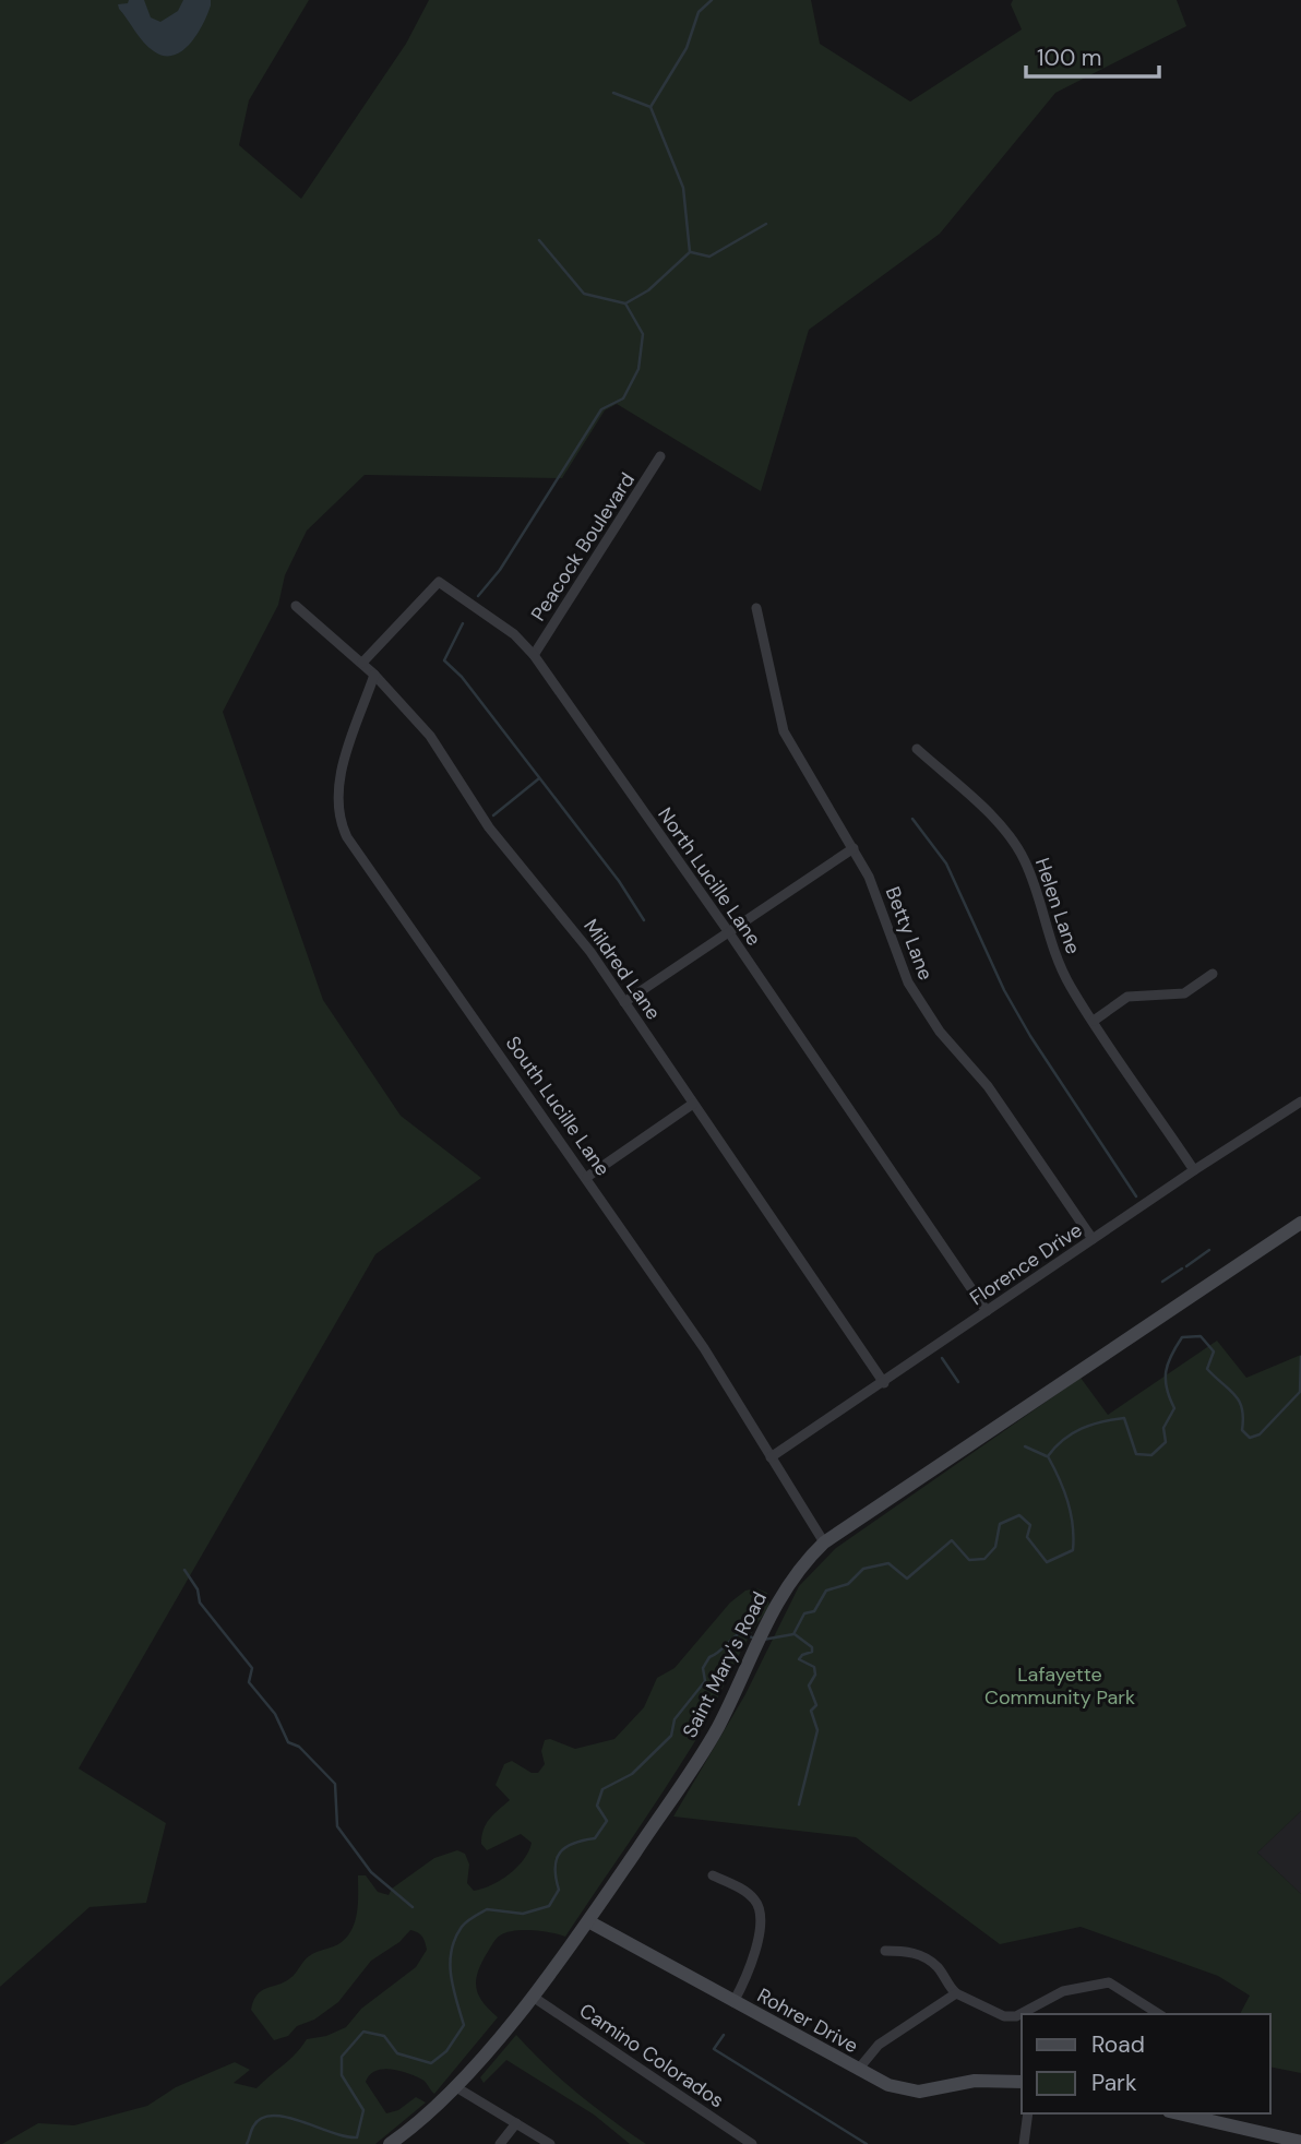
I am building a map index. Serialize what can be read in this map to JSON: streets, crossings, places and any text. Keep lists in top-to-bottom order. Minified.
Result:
{"streets":{"street":["Peacock Boulevard","North Lucille Lane","Helen Lane","Betty Lane","Mildred Lane","South Lucille Lane","Florence Drive","Saint Mary's Road","Rohrer Drive","Camino Colorados"]},"crossings":[["Peacock Boulevard","North Lucille Lane"],["North Lucille Lane","Mildred Lane"],["North Lucille Lane","Florence Drive"],["Helen Lane","Florence Drive"],["Betty Lane","Florence Drive"],["Mildred Lane","South Lucille Lane"],["Mildred Lane","Florence Drive"],["South Lucille Lane","Florence Drive"],["South Lucille Lane","Saint Mary's Road"],["Saint Mary's Road","Rohrer Drive"],["Saint Mary's Road","Camino Colorados"]],"parks":["Lafayette Community Park"],"legend":["Road","Park"],"scale_bar":"100 m"}
